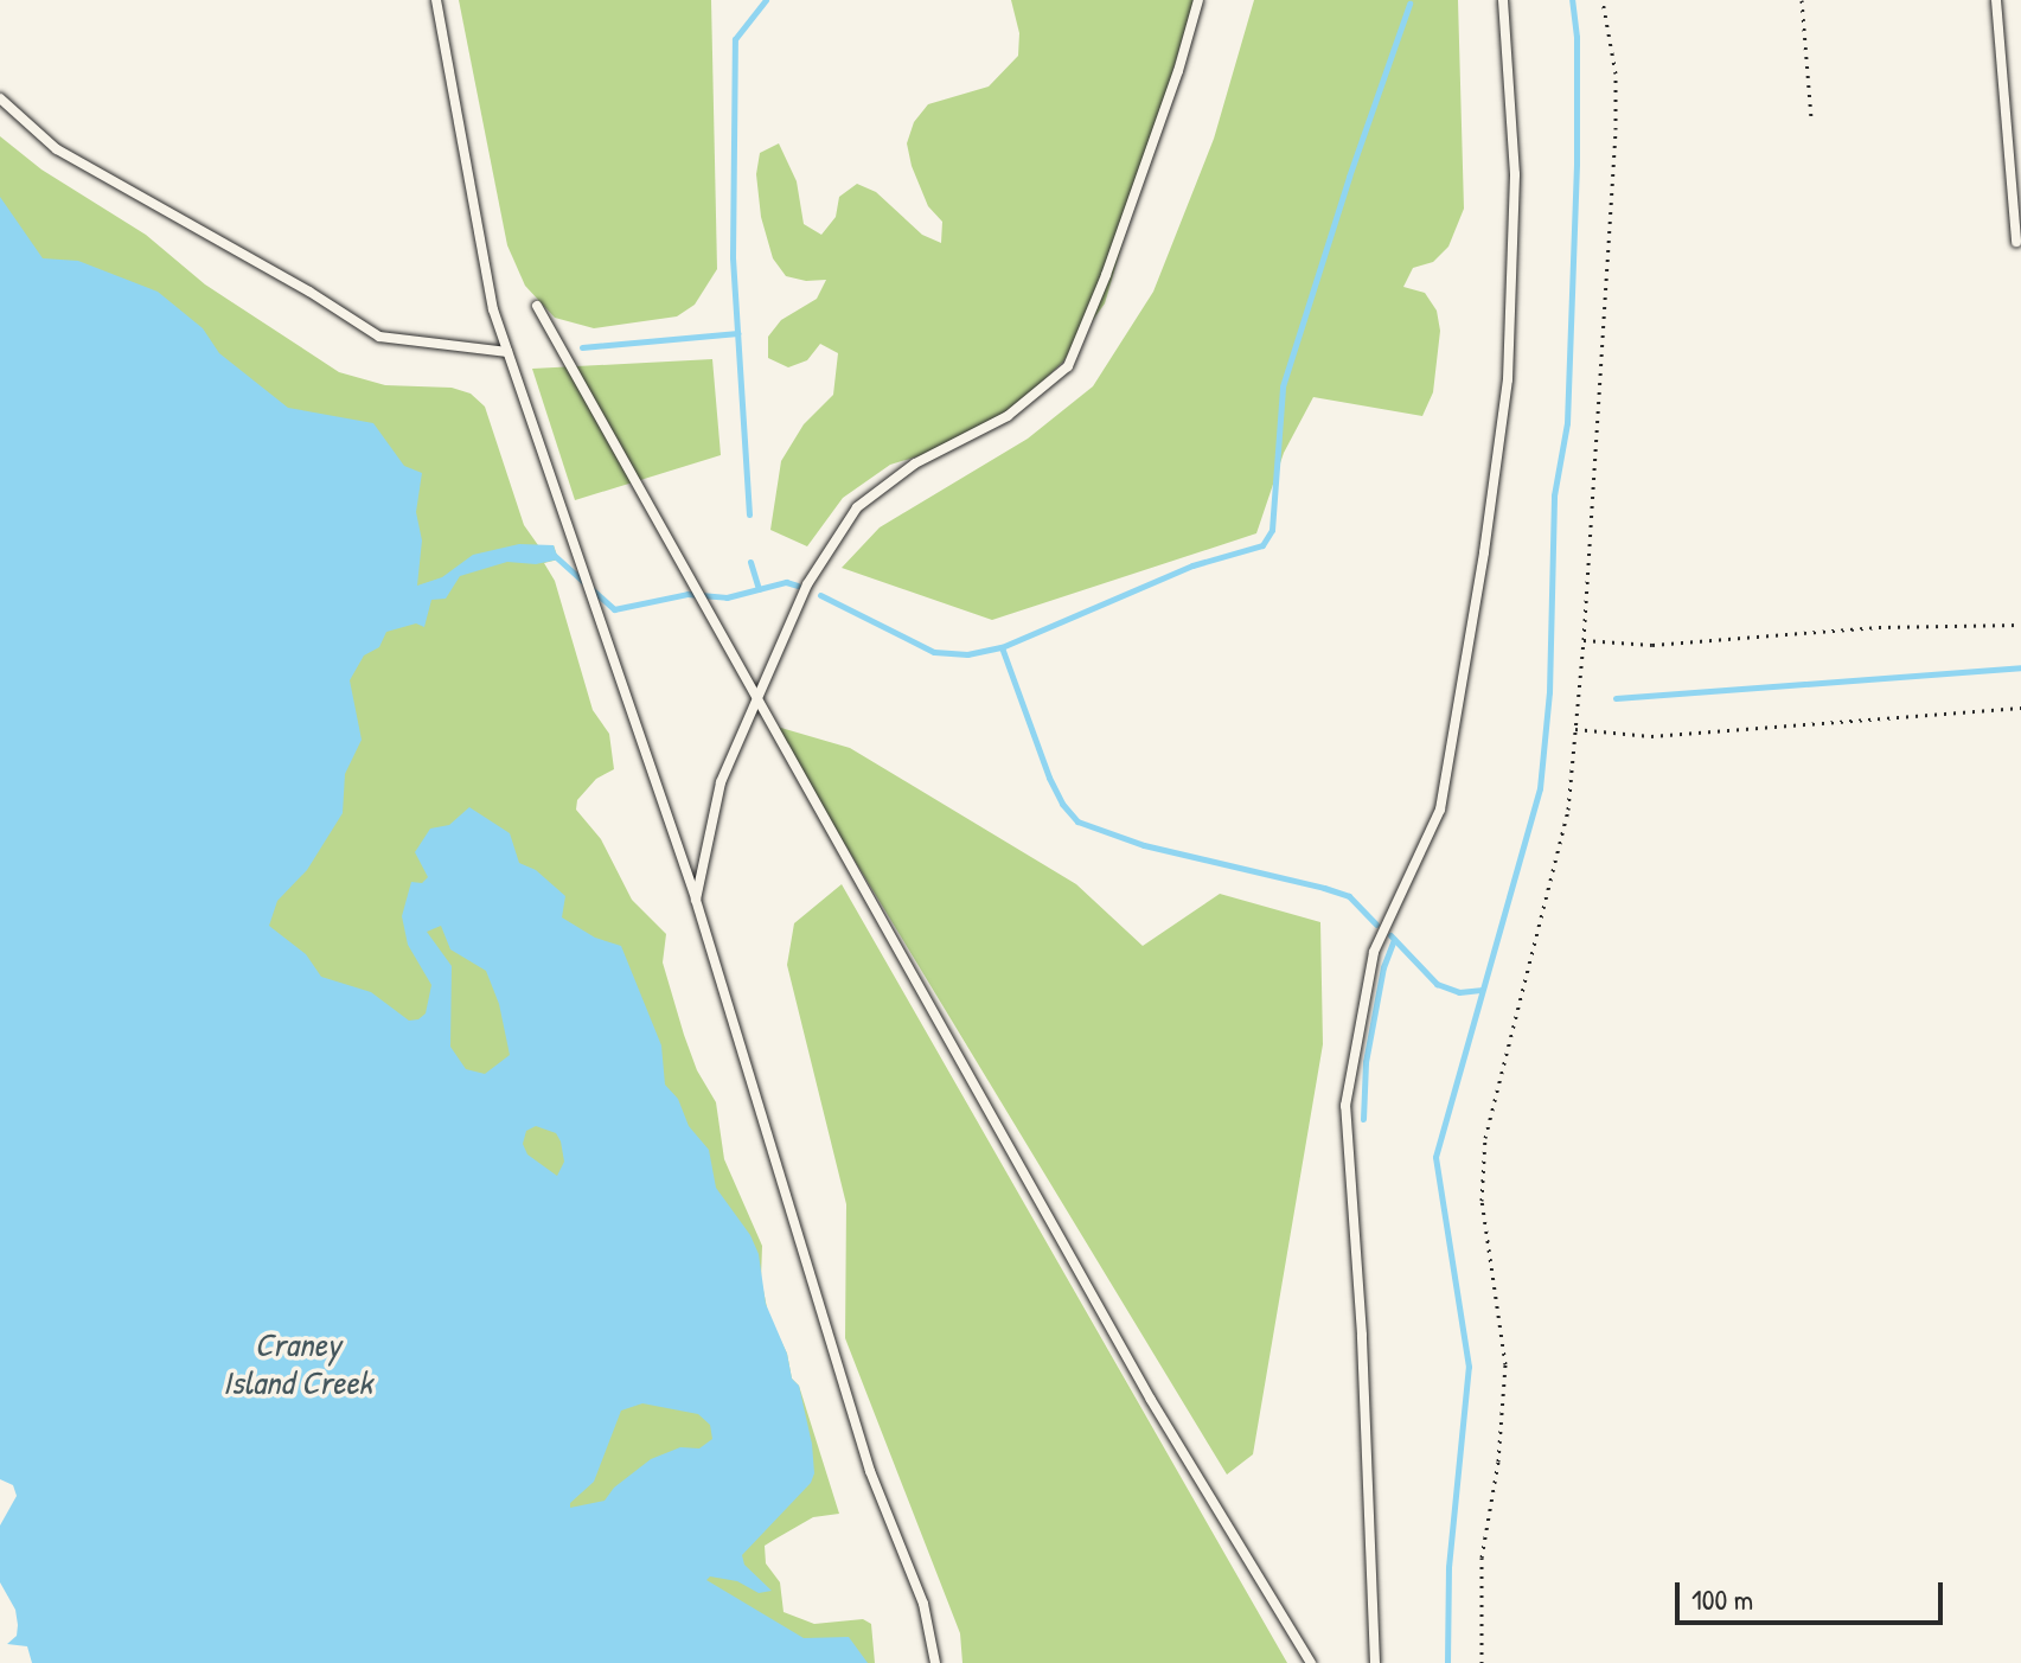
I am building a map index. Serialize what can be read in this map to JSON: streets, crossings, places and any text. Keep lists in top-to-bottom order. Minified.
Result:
{"water":["Craney Island Creek"],"scale_bar":"100 m"}
